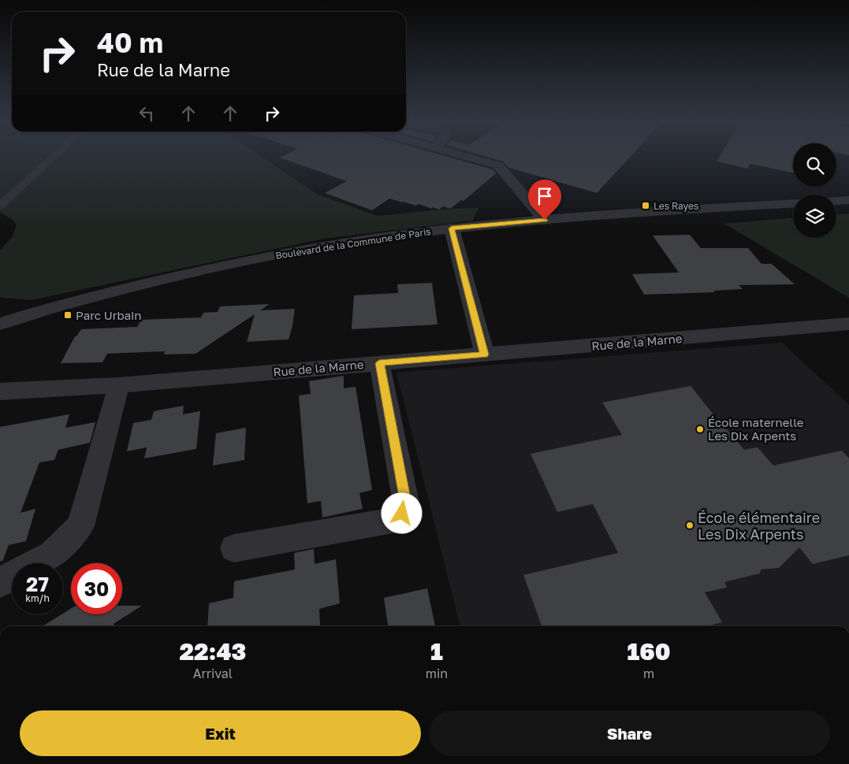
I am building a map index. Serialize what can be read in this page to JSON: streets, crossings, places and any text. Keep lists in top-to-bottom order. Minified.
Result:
{"streets":{"street":["Boulevard de la Commune de Paris","Rue de la Marne"]},"places":{"transit":["Les Rayes","Parc Urbain"],"other":["École maternelle Les Dix Arpents","École élémentaire Les Dix Arpents"]},"page":{"turn":["40 m","Rue de la Marne"],"speed":"27 km/h","limit":"30","eta":["22:43","Arrival","1","min","160","m"],"buttons":["Exit","Share"]}}
